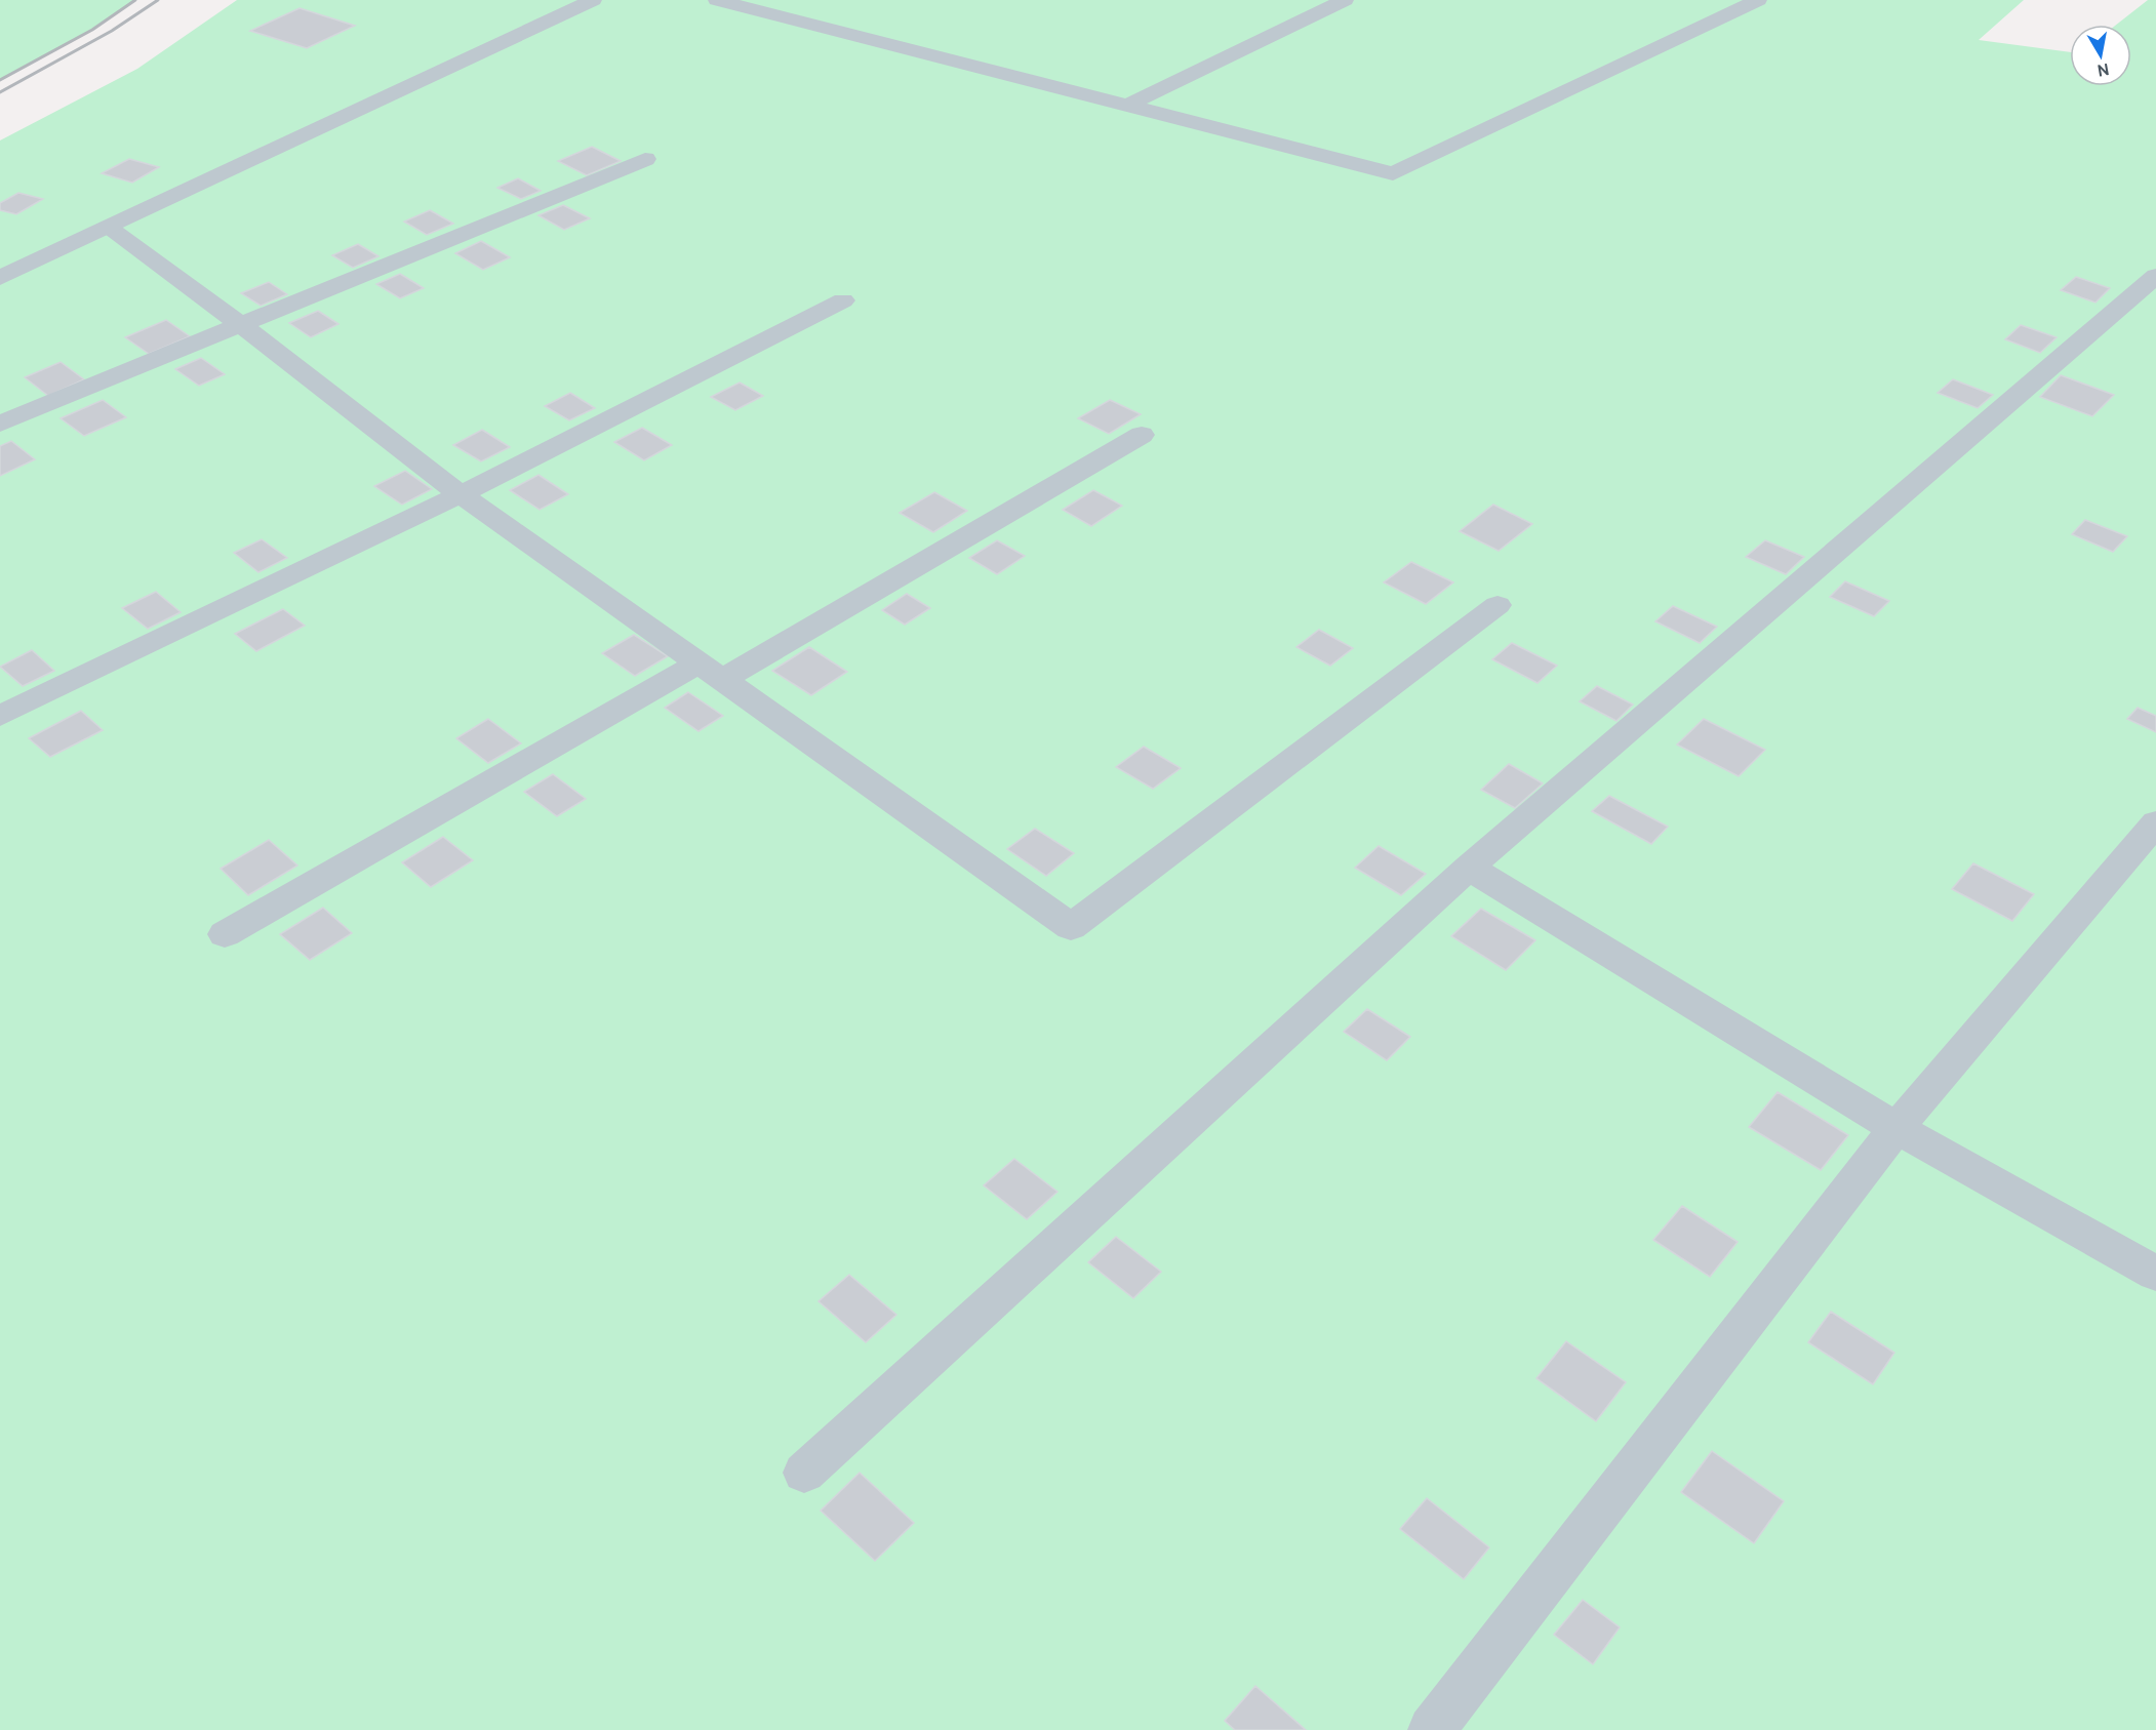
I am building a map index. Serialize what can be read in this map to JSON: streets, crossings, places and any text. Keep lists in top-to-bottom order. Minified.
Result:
{"north":"bottom"}
